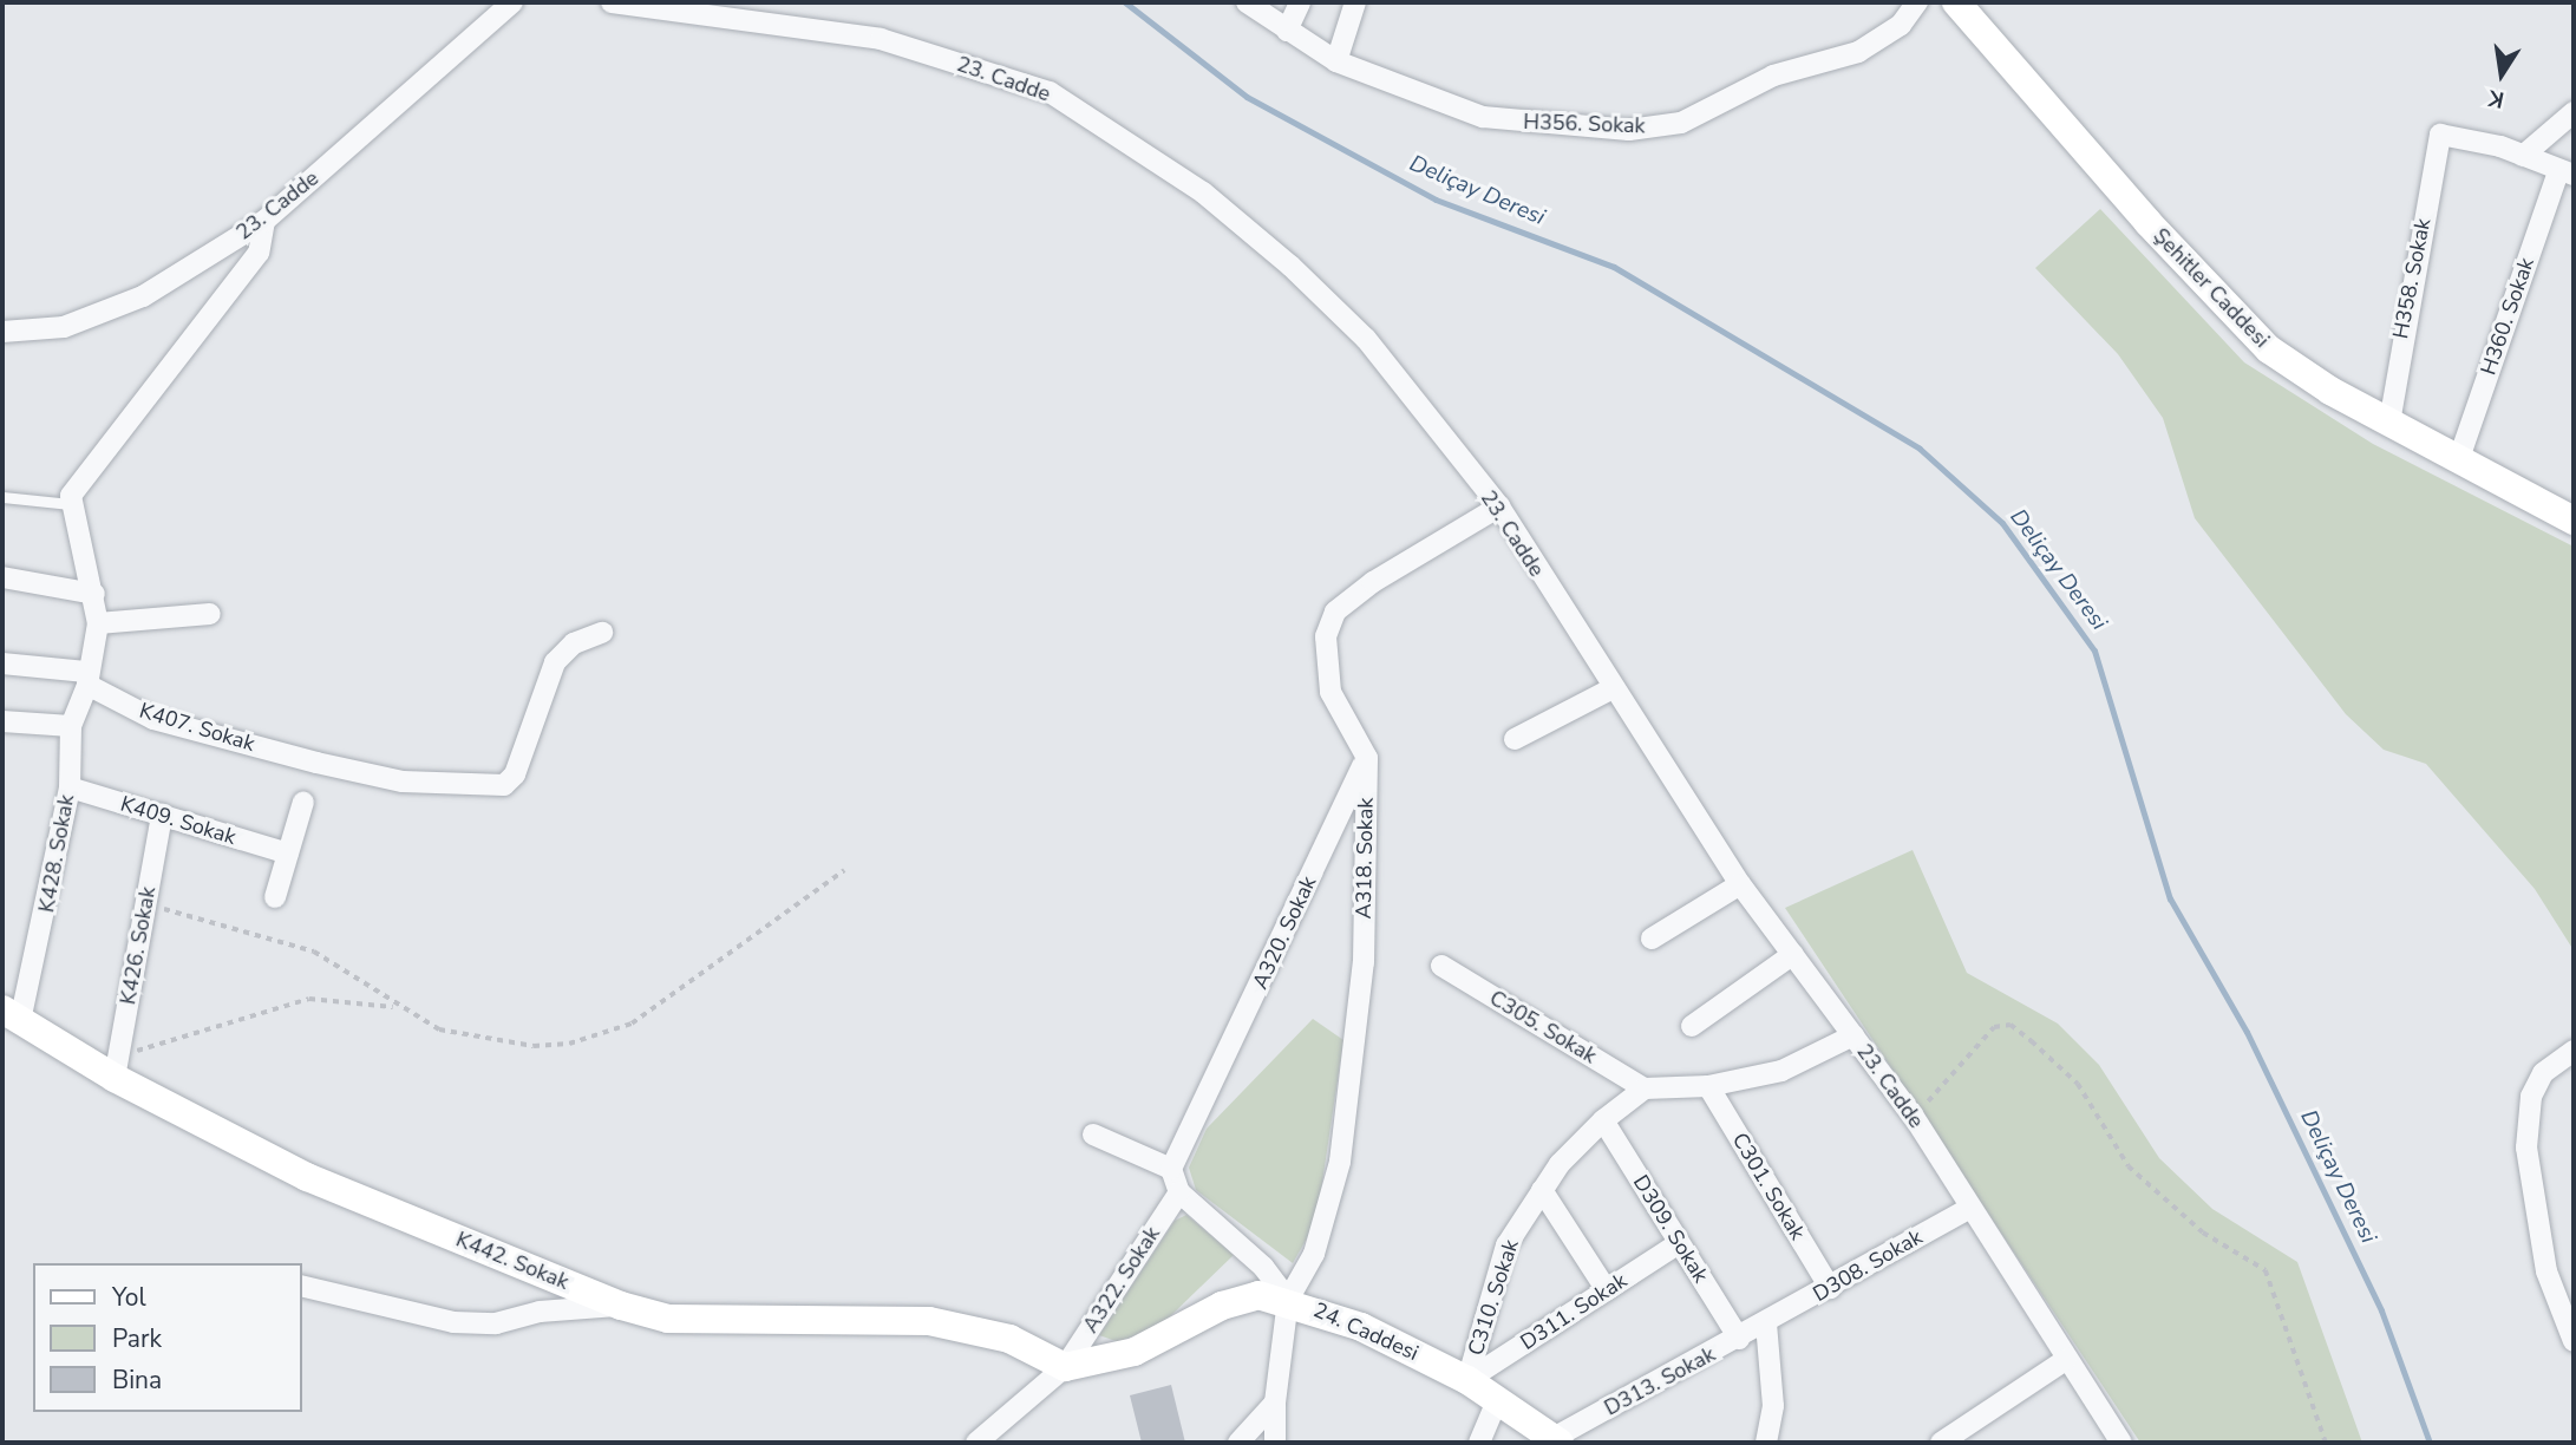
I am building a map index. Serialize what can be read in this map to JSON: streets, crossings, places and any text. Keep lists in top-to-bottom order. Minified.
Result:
{"streets":{"street":["23. Cadde","H356. Sokak","H358. Sokak","Şehitler Caddesi","H360. Sokak","K407. Sokak","K409. Sokak","K428. Sokak","A318. Sokak","A320. Sokak","K426. Sokak","C305. Sokak","C301. Sokak","D309. Sokak","K442. Sokak","D308. Sokak","A322. Sokak","C310. Sokak","D311. Sokak","24. Caddesi","D313. Sokak"]},"crossings":[["23. Cadde","A318. Sokak"],["23. Cadde","D308. Sokak"],["H358. Sokak","Şehitler Caddesi"],["Şehitler Caddesi","H360. Sokak"],["K407. Sokak","K428. Sokak"],["K409. Sokak","K428. Sokak"],["K409. Sokak","K426. Sokak"],["K428. Sokak","K442. Sokak"],["A318. Sokak","A320. Sokak"],["A318. Sokak","24. Caddesi"],["K426. Sokak","K442. Sokak"],["C305. Sokak","C310. Sokak"],["C301. Sokak","D308. Sokak"],["D309. Sokak","C310. Sokak"],["D309. Sokak","D311. Sokak"],["D309. Sokak","D313. Sokak"],["K442. Sokak","A322. Sokak"],["K442. Sokak","24. Caddesi"],["D308. Sokak","D313. Sokak"],["A322. Sokak","24. Caddesi"],["C310. Sokak","D311. Sokak"],["C310. Sokak","24. Caddesi"],["D311. Sokak","24. Caddesi"],["24. Caddesi","D313. Sokak"]],"water":["Deliçay Deresi"],"legend":["Yol","Park","Bina"],"north":"bottom"}
